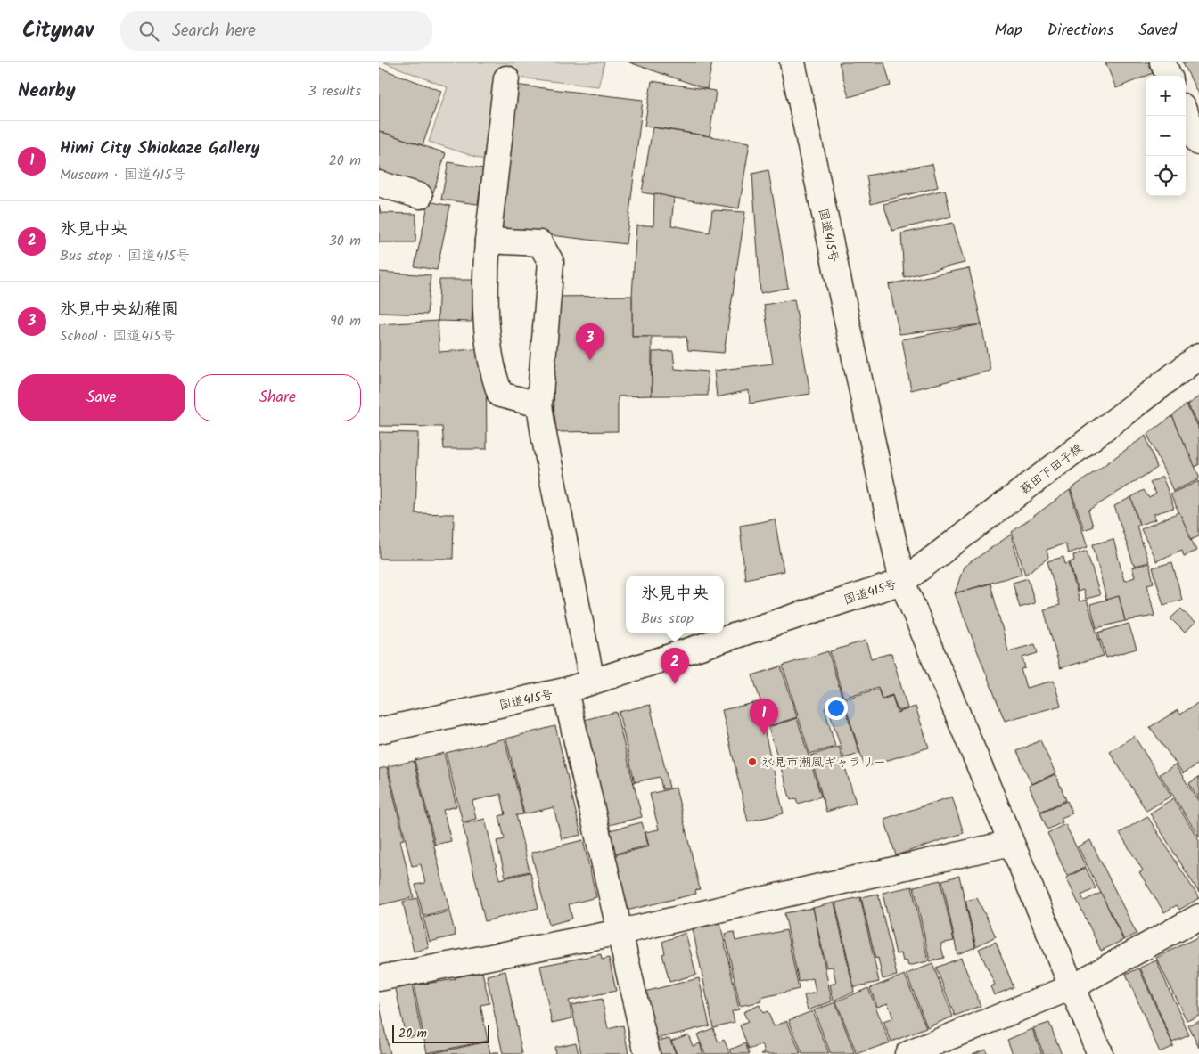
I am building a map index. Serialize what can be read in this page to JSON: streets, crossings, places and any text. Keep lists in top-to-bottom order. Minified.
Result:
{"streets":{"main road":["国道415号","薮田下田子線"]},"crossings":[["国道415号","薮田下田子線"]],"places":["氷見市潮風ギャラリー"],"scale_bar":"20 m","page":{"header":"Citynav","search":"Search here","nav":["Map","Directions","Saved"],"heading":["Nearby","3 results"],"map_buttons":["+","−"],"list":[{"mark":"1","name":"Himi City Shiokaze Gallery","note":"Museum · 国道415号","value":"20 m"},{"mark":"2","name":"氷見中央","note":"Bus stop · 国道415号","value":"30 m"},{"mark":"3","name":"氷見中央幼稚園","note":"School · 国道415号","value":"90 m"}],"pins":["3","2","1"],"buttons":["Save","Share"],"popup":["氷見中央","Bus stop"],"scale":"20 m"}}
